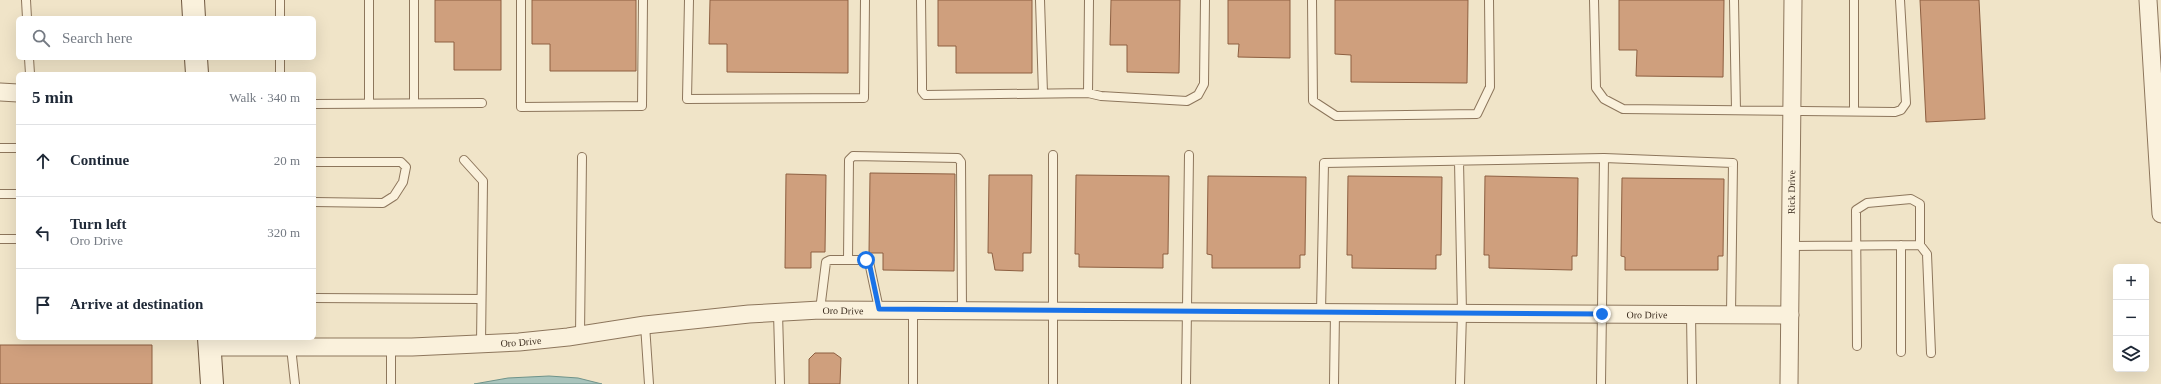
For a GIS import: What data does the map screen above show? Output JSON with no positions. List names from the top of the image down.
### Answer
{
  "streets": {
    "street": ["Rick Drive", "Oro Drive"]
  },
  "crossings": [
    ["Rick Drive", "Oro Drive"]
  ],
  "page": {
    "search": "Search here",
    "heading": ["5 min", "Walk · 340 m"],
    "list": [
      ["Continue", "20 m"],
      ["Turn left", "Oro Drive", "320 m"],
      "Arrive at destination"
    ],
    "map_buttons": ["+", "−"]
  }
}
